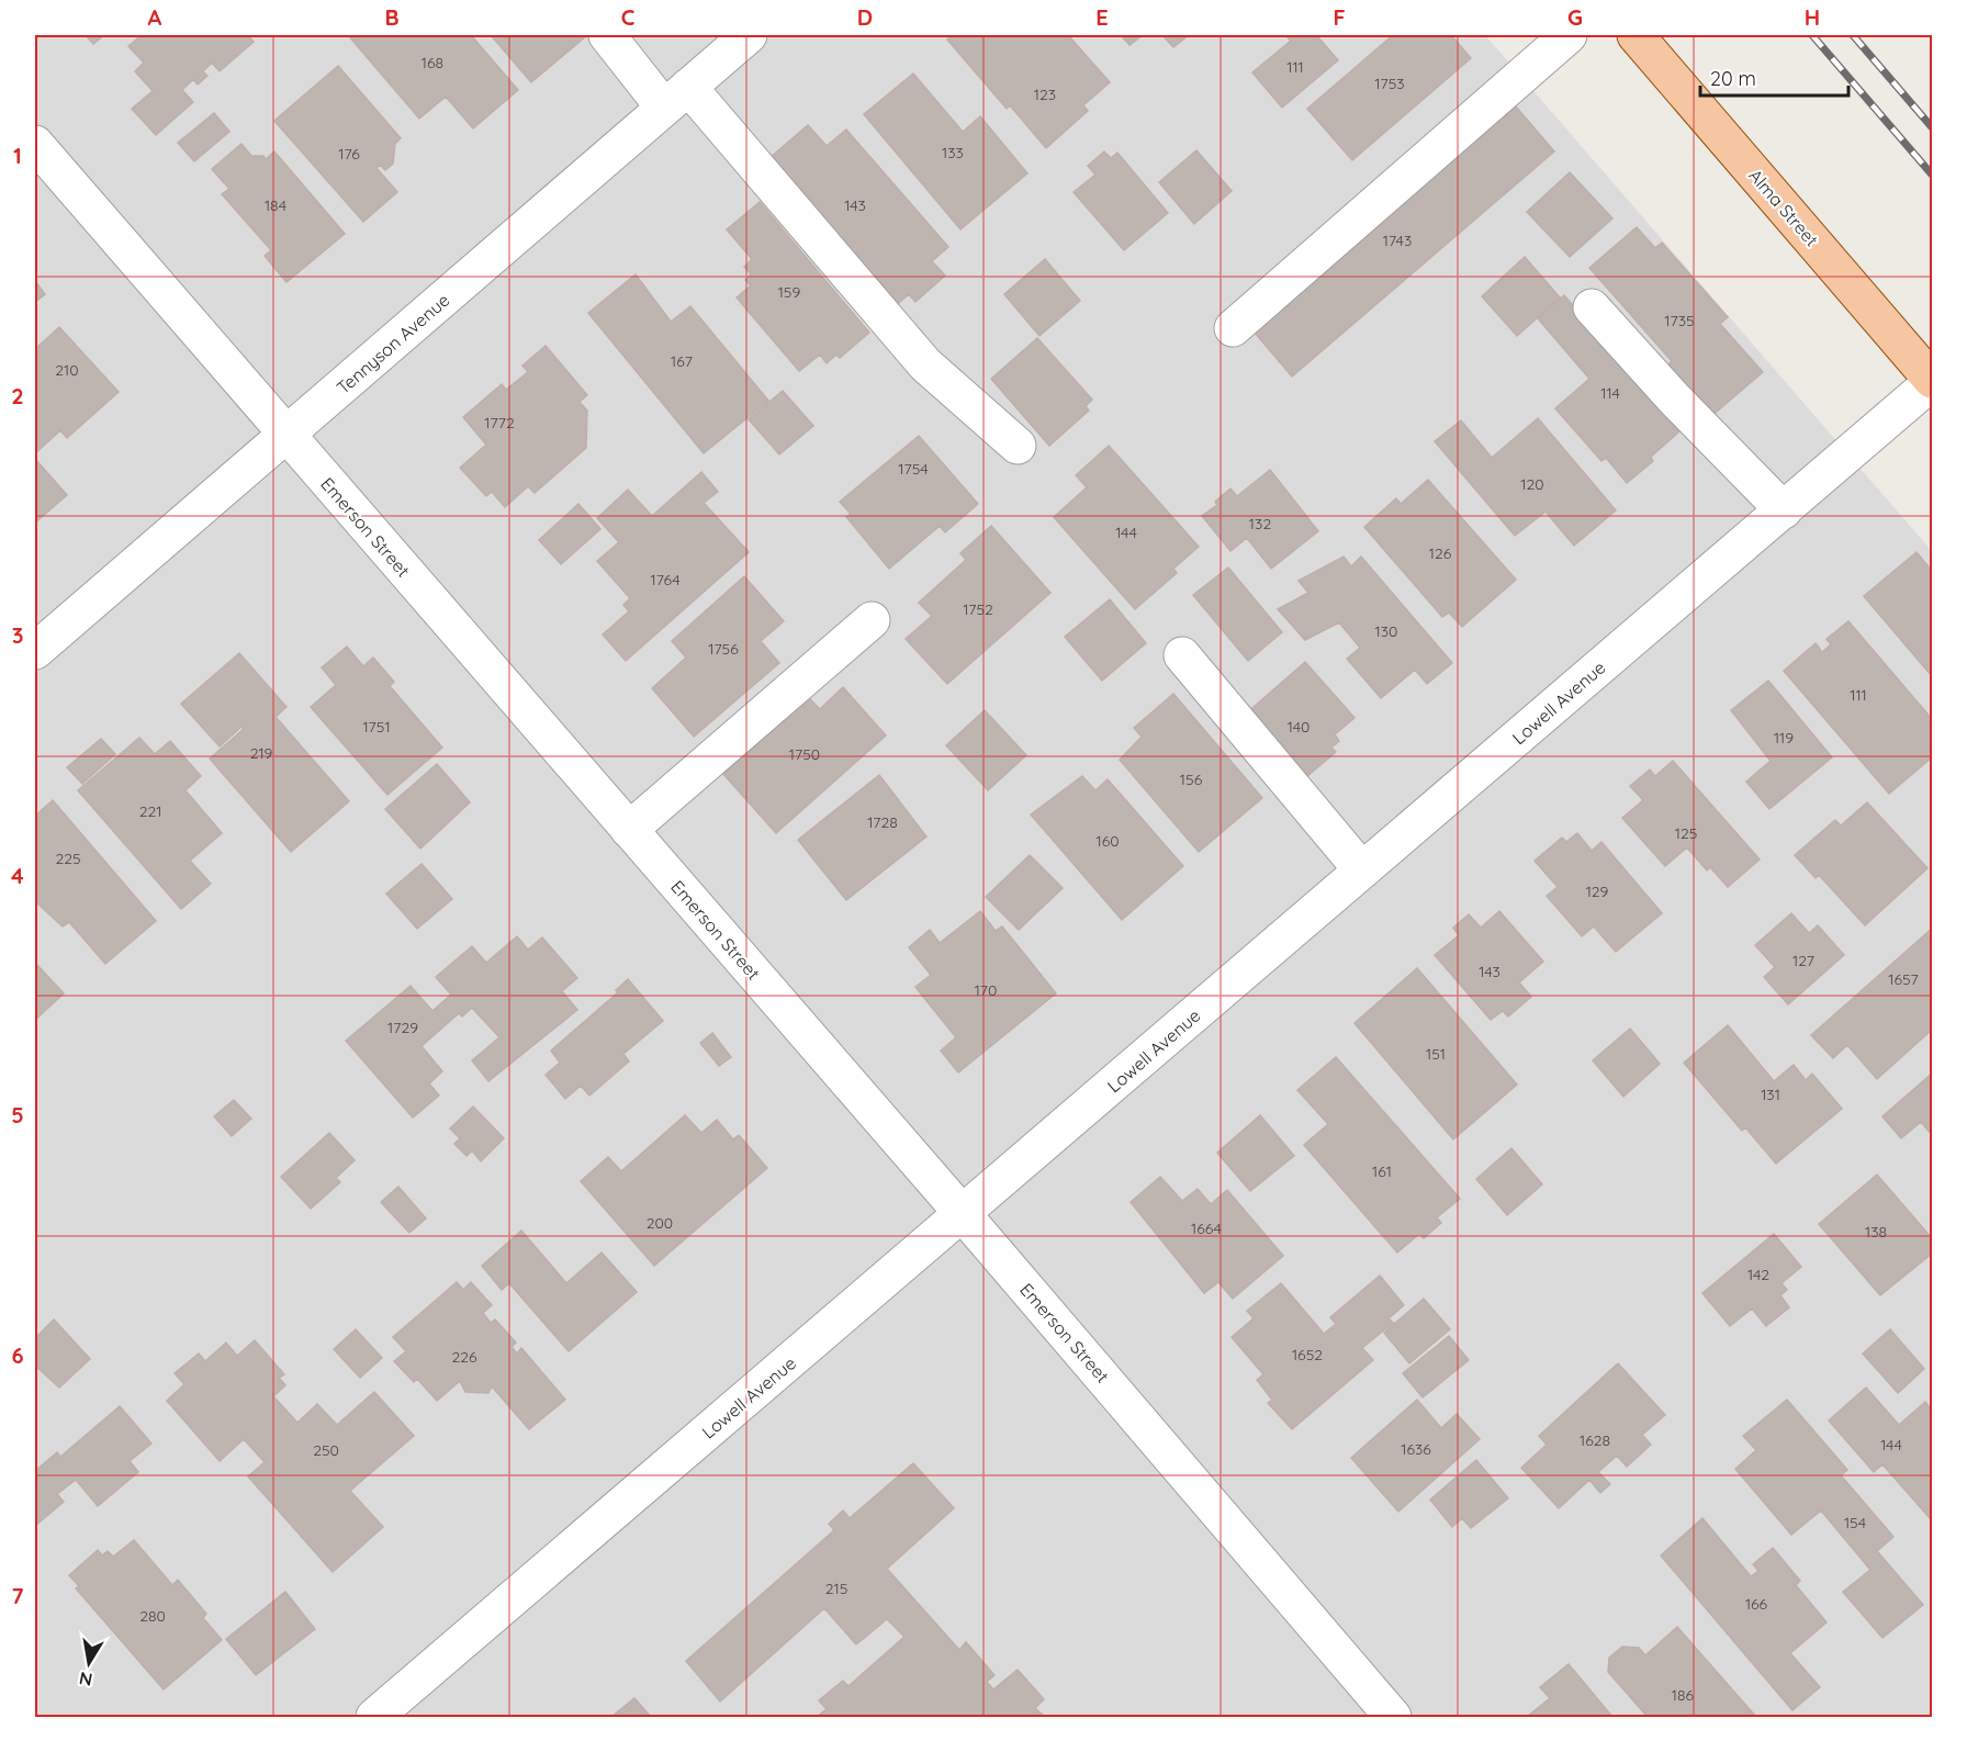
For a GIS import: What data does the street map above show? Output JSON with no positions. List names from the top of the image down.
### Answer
{
  "streets": {
    "main road": ["Alma Street"],
    "street": ["Tennyson Avenue", "Emerson Street", "Lowell Avenue"]
  },
  "crossings": [
    ["Alma Street", "Lowell Avenue"],
    ["Tennyson Avenue", "Emerson Street"],
    ["Emerson Street", "Lowell Avenue"]
  ],
  "house_numbers": [
    "168",
    "111",
    "1753",
    "123",
    "133",
    "176",
    "184",
    "143",
    "1743",
    "159",
    "1735",
    "167",
    "210",
    "114",
    "1772",
    "1754",
    "120",
    "132",
    "144",
    "126",
    "1764",
    "1752",
    "130",
    "1756",
    "111",
    "1751",
    "140",
    "119",
    "219",
    "1750",
    "156",
    "221",
    "1728",
    "125",
    "160",
    "225",
    "129",
    "127",
    "143",
    "1657",
    "170",
    "1729",
    "151",
    "131",
    "161",
    "200",
    "1664",
    "138",
    "142",
    "1652",
    "226",
    "1628",
    "144",
    "1636",
    "250",
    "154",
    "215",
    "166",
    "280",
    "186"
  ],
  "scale_bar": "20 m",
  "north": "bottom",
  "grid": {
    "columns": [
      "A",
      "B",
      "C",
      "D",
      "E",
      "F",
      "G",
      "H"
    ],
    "rows": [
      "1",
      "2",
      "3",
      "4",
      "5",
      "6",
      "7"
    ]
  }
}
